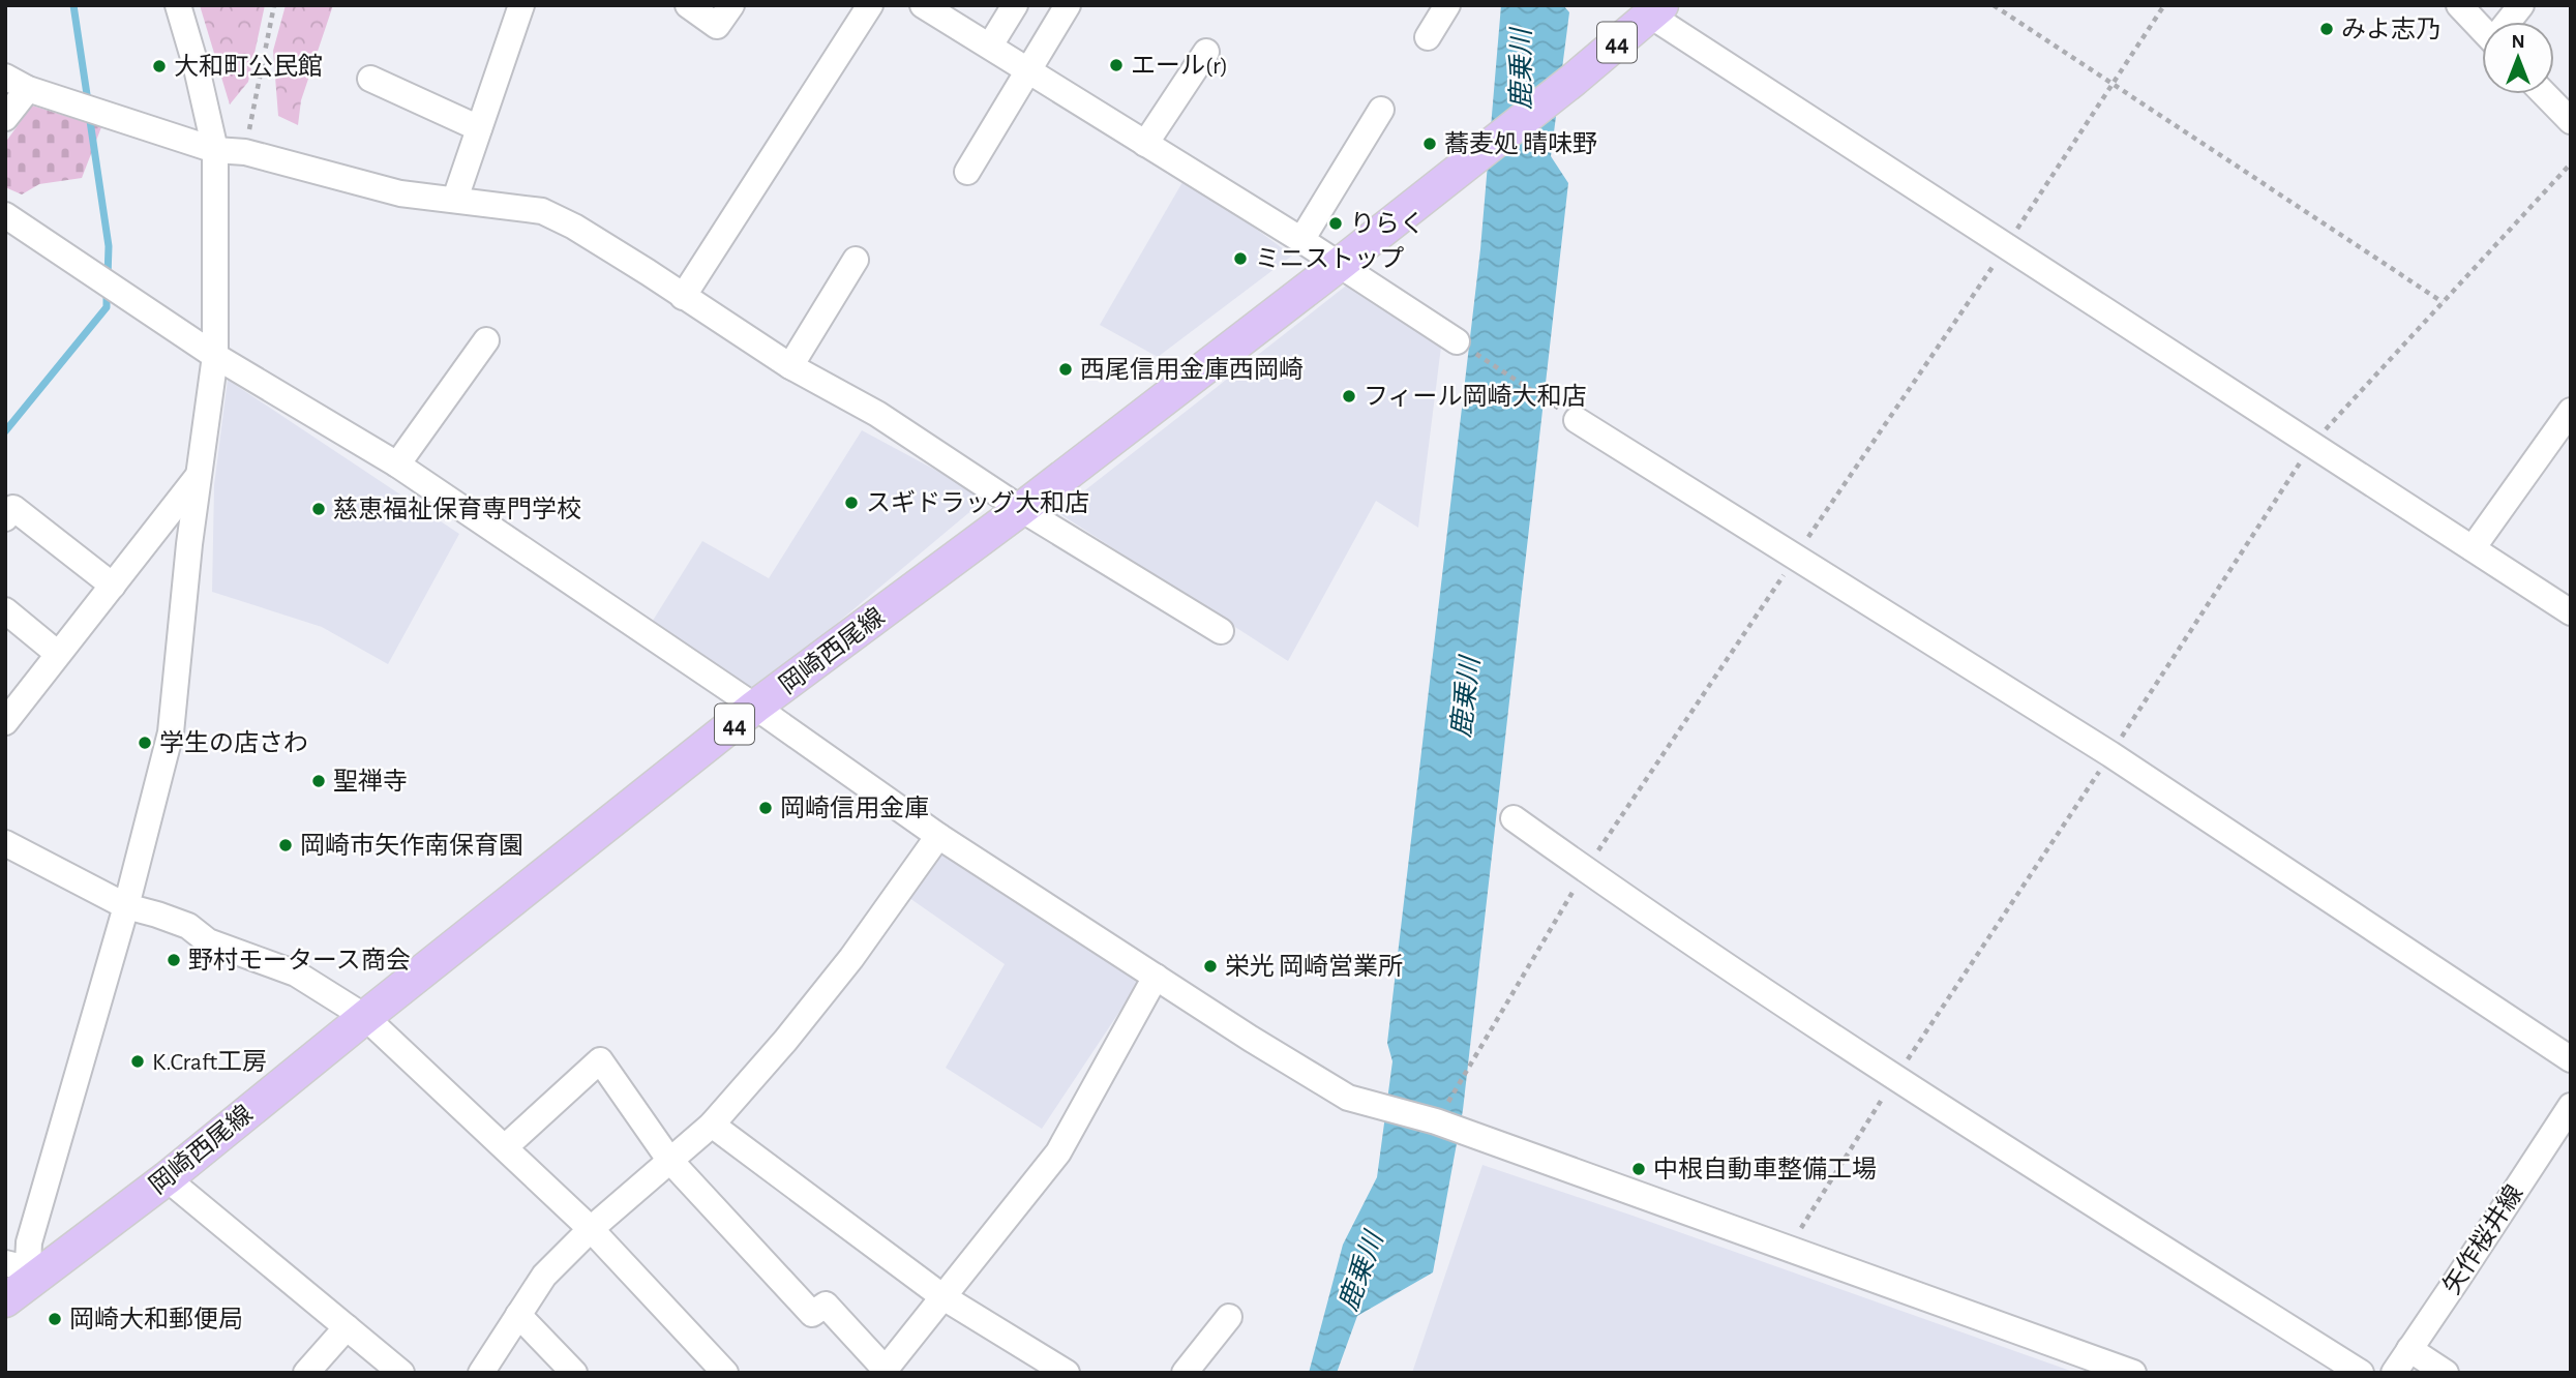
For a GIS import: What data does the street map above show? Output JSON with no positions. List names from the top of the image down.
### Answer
{
  "streets": {
    "main road": ["44", "岡崎西尾線"],
    "street": ["矢作桜井線"]
  },
  "water": ["鹿乗川"],
  "places": [
    "みよ志乃",
    "エール(r)",
    "大和町公民館",
    "蕎麦処 晴味野",
    "りらく",
    "ミニストップ",
    "西尾信用金庫西岡崎",
    "フィール岡崎大和店",
    "スギドラッグ大和店",
    "慈恵福祉保育専門学校",
    "学生の店さわ",
    "聖禅寺",
    "岡崎信用金庫",
    "岡崎市矢作南保育園",
    "野村モータース商会",
    "栄光 岡崎営業所",
    "K.Craft工房",
    "中根自動車整備工場",
    "岡崎大和郵便局"
  ],
  "north": "top"
}
